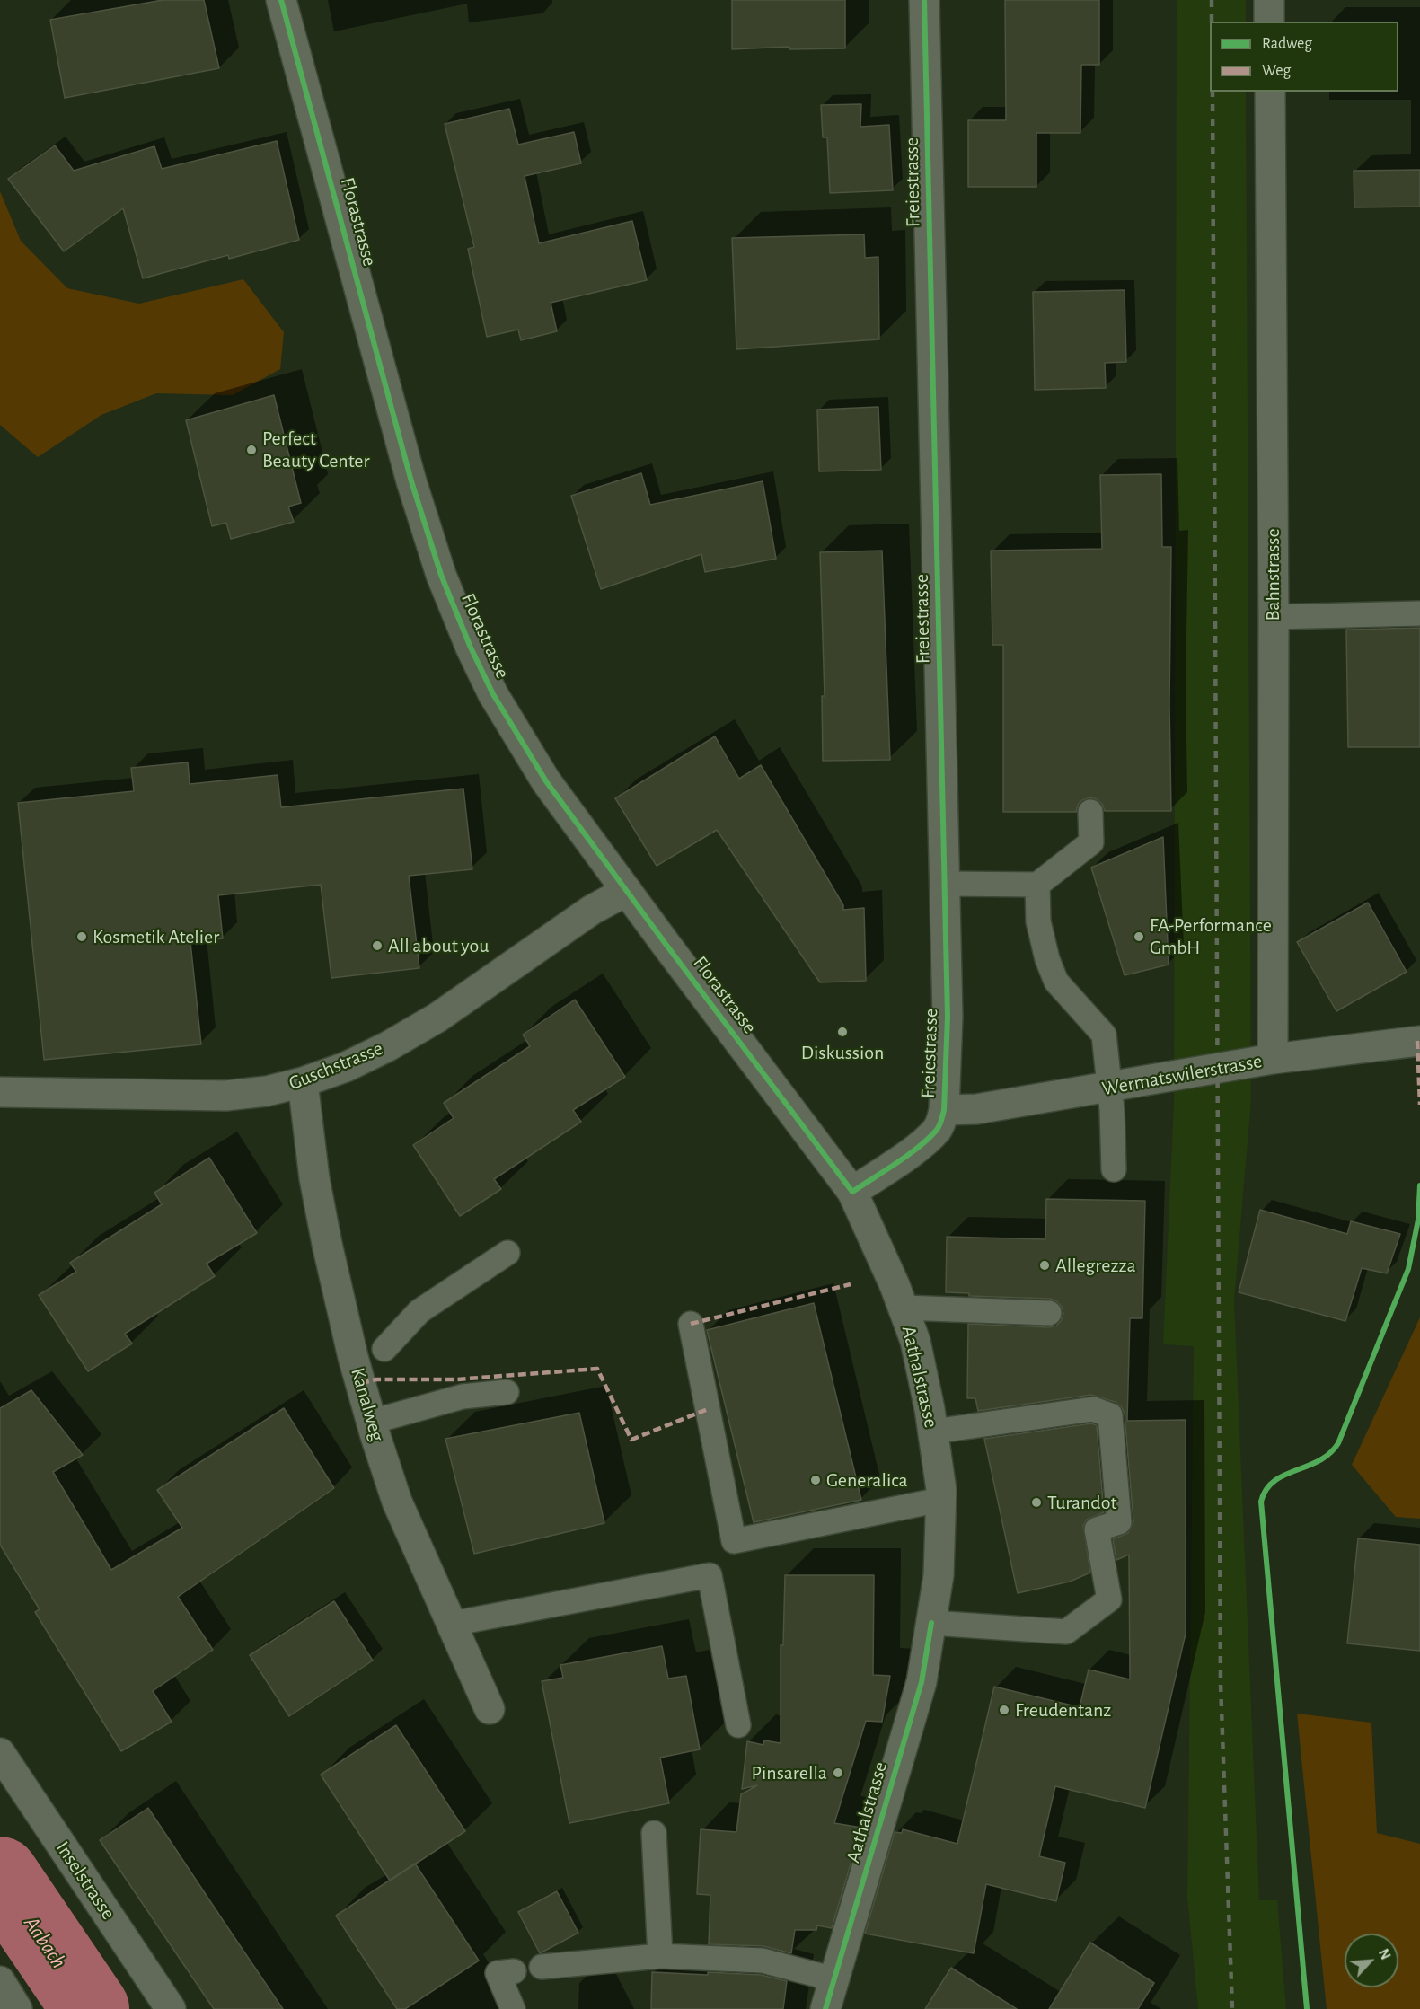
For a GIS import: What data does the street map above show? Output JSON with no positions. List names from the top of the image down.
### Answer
{
  "streets": {
    "street": [
      "Freiestrasse",
      "Florastrasse",
      "Bahnstrasse",
      "Guschstrasse",
      "Wermatswilerstrasse",
      "Aathalstrasse",
      "Kanalweg",
      "Inselstrasse"
    ]
  },
  "crossings": [
    ["Freiestrasse", "Florastrasse"],
    ["Freiestrasse", "Wermatswilerstrasse"],
    ["Freiestrasse", "Aathalstrasse"],
    ["Florastrasse", "Guschstrasse"],
    ["Florastrasse", "Aathalstrasse"],
    ["Bahnstrasse", "Wermatswilerstrasse"],
    ["Guschstrasse", "Kanalweg"]
  ],
  "water": ["Aabach"],
  "places": [
    "Perfect Beauty Center",
    "Kosmetik Atelier",
    "FA-Performance GmbH",
    "All about you",
    "Diskussion",
    "Allegrezza",
    "Generalica",
    "Turandot",
    "Freudentanz",
    "Pinsarella"
  ],
  "legend": ["Radweg", "Weg"],
  "north": "top right"
}
